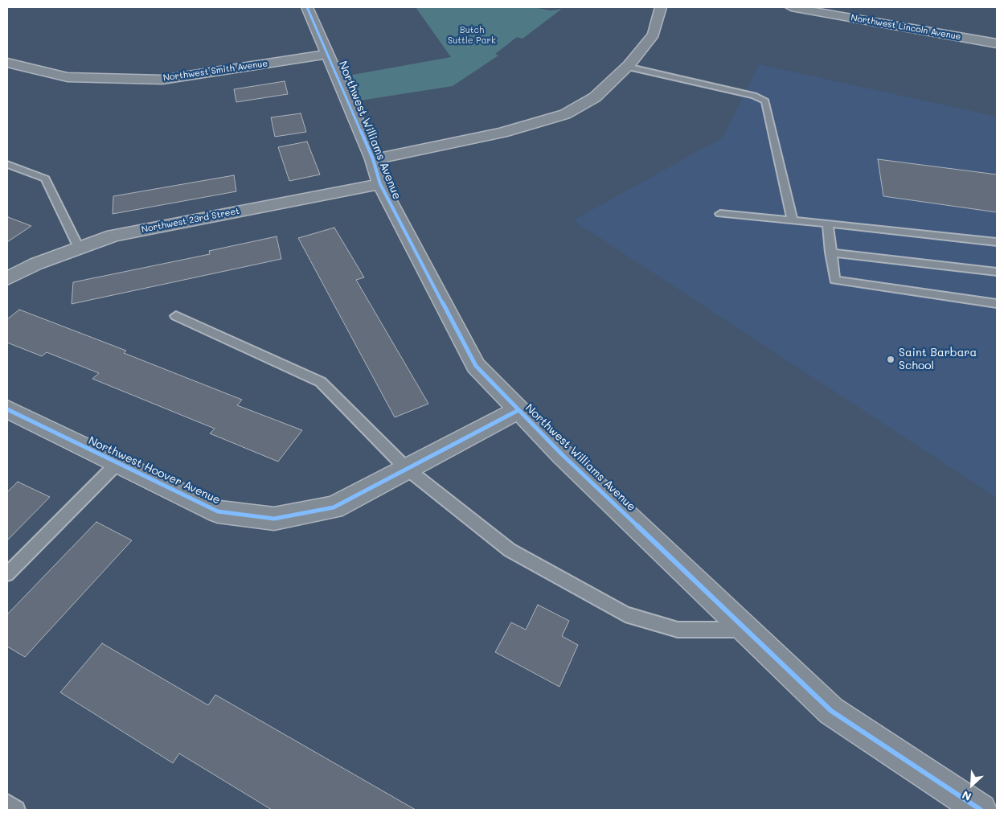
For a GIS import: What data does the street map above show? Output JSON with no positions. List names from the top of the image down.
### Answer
{
  "streets": {
    "street": [
      "Northwest Lincoln Avenue",
      "Northwest Smith Avenue",
      "Northwest Williams Avenue",
      "Northwest 23rd Street",
      "Northwest Hoover Avenue"
    ]
  },
  "crossings": [
    ["Northwest Smith Avenue", "Northwest Williams Avenue"],
    ["Northwest Williams Avenue", "Northwest 23rd Street"],
    ["Northwest Williams Avenue", "Northwest Hoover Avenue"]
  ],
  "parks": ["Butch Suttle Park"],
  "places": ["Saint Barbara School"],
  "north": "bottom left"
}
